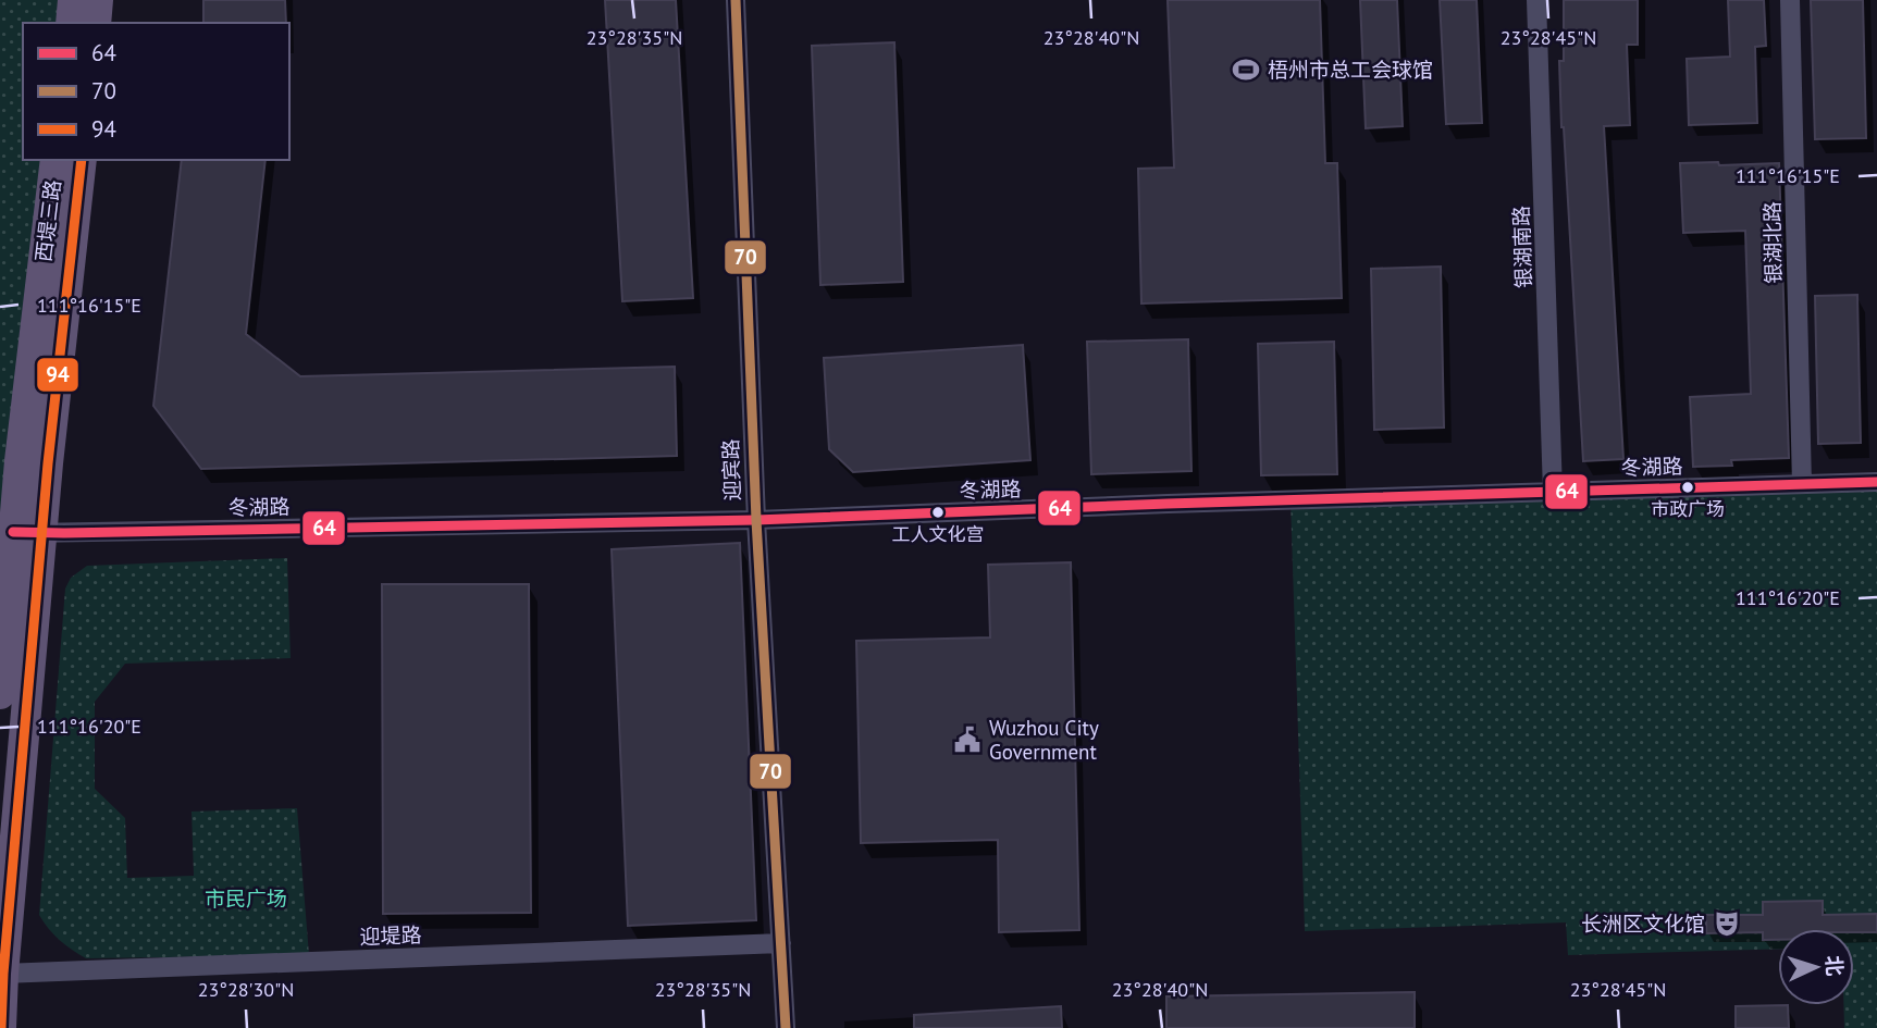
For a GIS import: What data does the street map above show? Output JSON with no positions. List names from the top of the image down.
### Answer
{
  "streets": {
    "main road": ["西堤三路"],
    "street": [
      "银湖北路",
      "银湖南路",
      "冬湖路",
      "迎宾路",
      "迎堤路"
    ]
  },
  "crossings": [
    ["西堤三路", "冬湖路"],
    ["西堤三路", "迎堤路"],
    ["银湖北路", "冬湖路"],
    ["银湖南路", "冬湖路"],
    ["冬湖路", "迎宾路"],
    ["迎宾路", "迎堤路"]
  ],
  "parks": ["市民广场"],
  "places": {
    "sports": ["梧州市总工会球馆"],
    "other": ["市政广场", "工人文化宫"],
    "public building": ["Wuzhou City Government"],
    "theatre": ["长洲区文化馆"]
  },
  "lines": ["transit line 70", "transit line 94", "transit line 64"],
  "legend": ["64", "70", "94"],
  "north": "right",
  "coordinates": [
    "23°28'35\"N",
    "23°28'40\"N",
    "23°28'45\"N",
    "111°16'15\"E",
    "111°16'20\"E",
    "23°28'30\"N"
  ]
}
